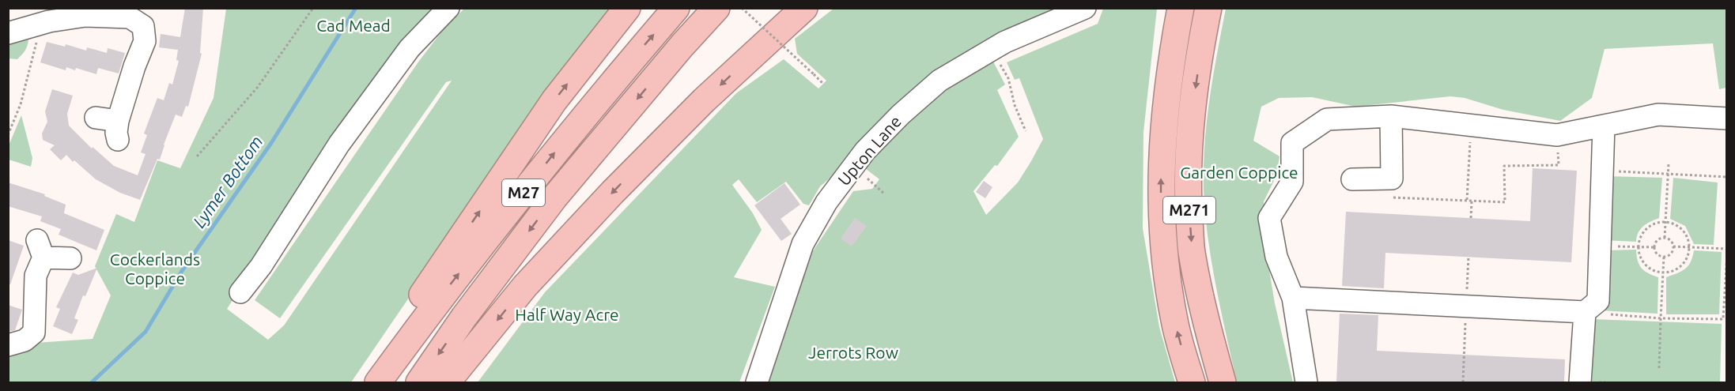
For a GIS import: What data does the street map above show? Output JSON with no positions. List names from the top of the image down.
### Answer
{
  "streets": {
    "highway": ["M27", "M271"],
    "street": ["Upton Lane"]
  },
  "water": ["Lymer Bottom"],
  "parks": [
    "Cad Mead",
    "Garden Coppice",
    "Cockerlands Coppice",
    "Half Way Acre",
    "Jerrots Row"
  ]
}
